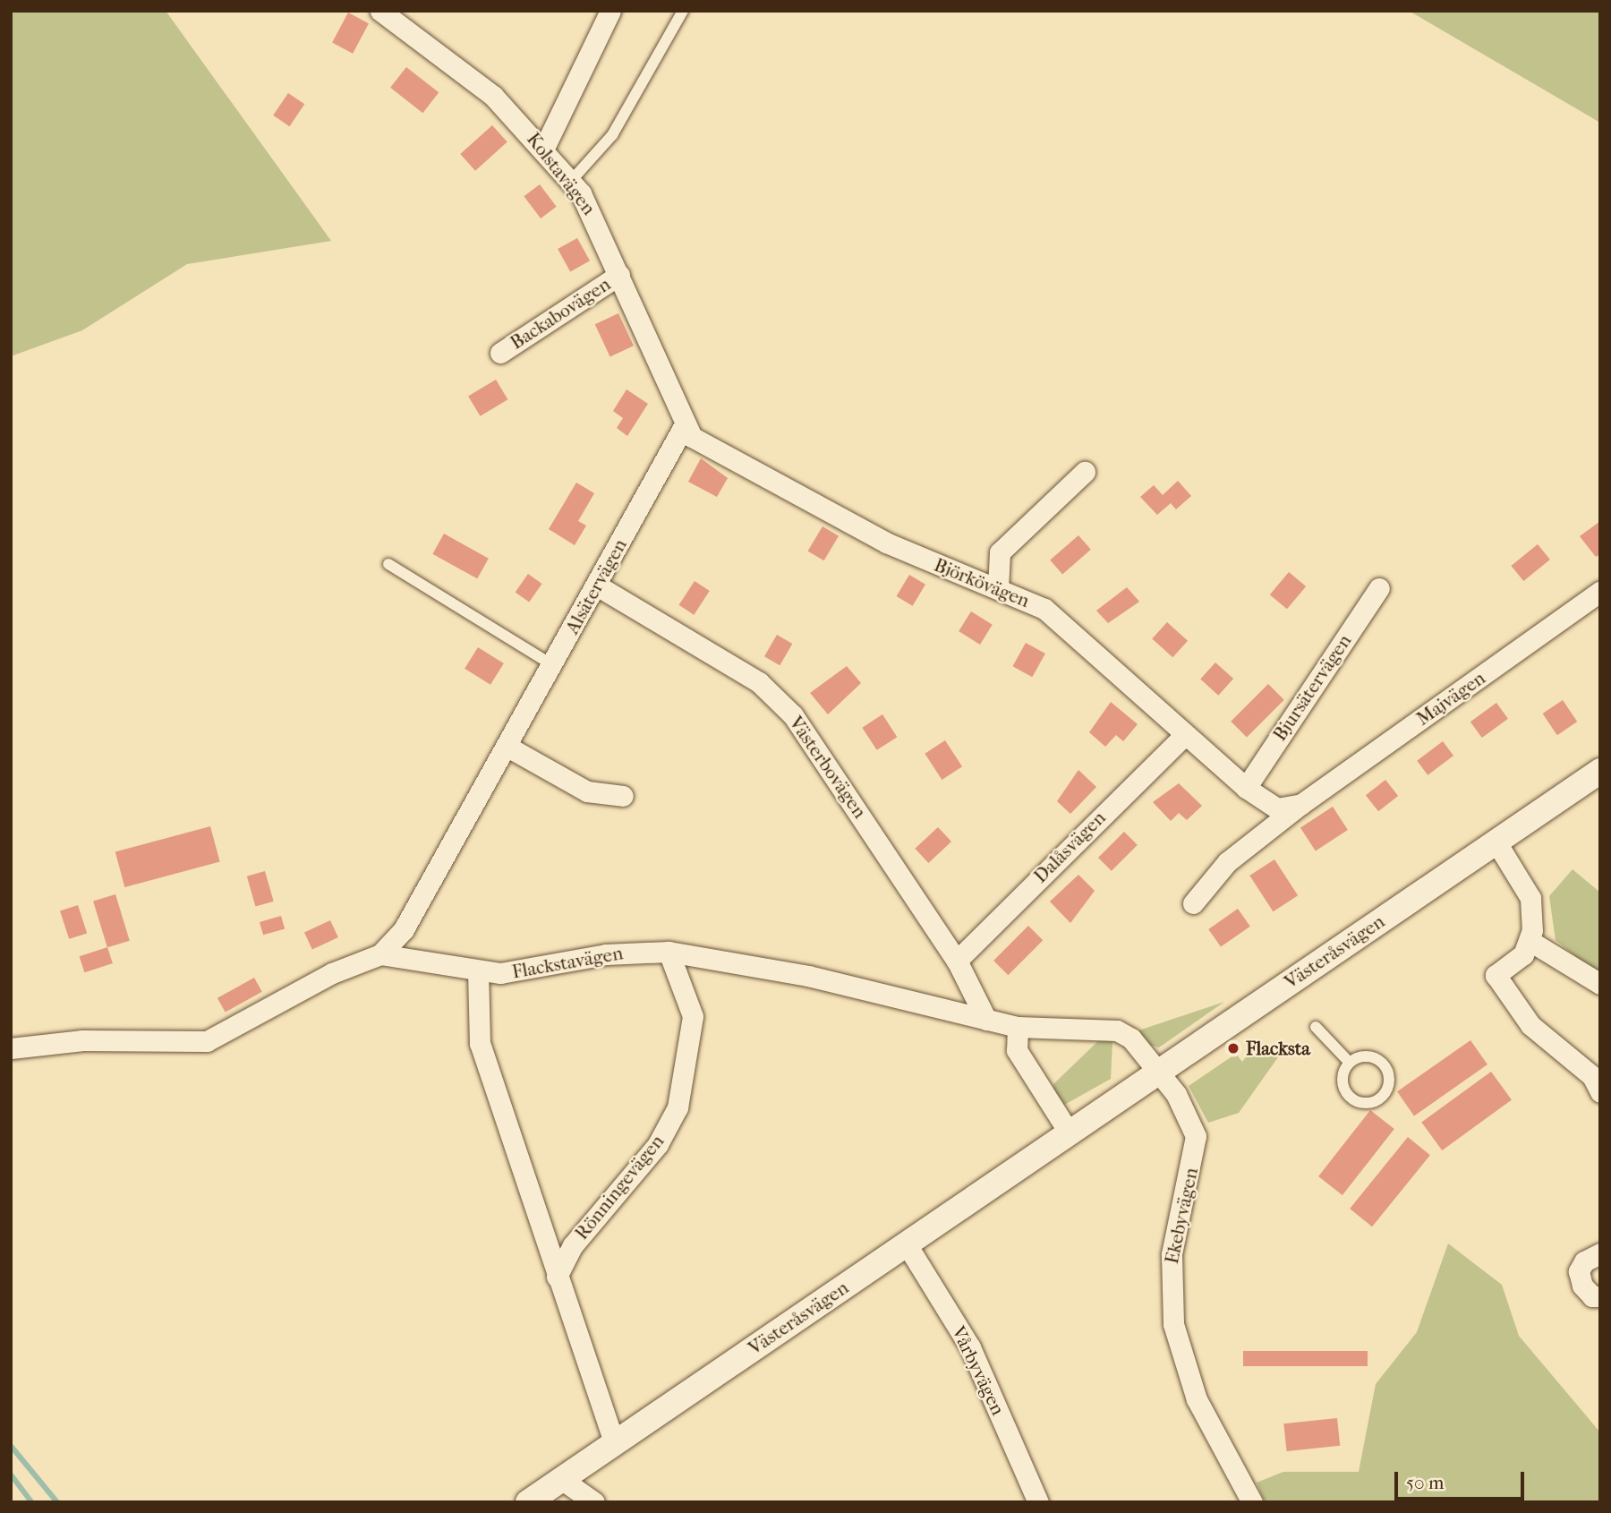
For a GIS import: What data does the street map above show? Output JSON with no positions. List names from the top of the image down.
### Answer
{
  "streets": {
    "street": [
      "Kolstavägen",
      "Backabovägen",
      "Björkövägen",
      "Alsätervägen",
      "Bjursätervägen",
      "Majvägen",
      "Västerbovägen",
      "Dalåsvägen",
      "Västeråsvägen",
      "Flackstavägen",
      "Rönningevägen",
      "Ekebyvägen",
      "Vårbyvägen"
    ]
  },
  "crossings": [
    ["Kolstavägen", "Backabovägen"],
    ["Kolstavägen", "Björkövägen"],
    ["Kolstavägen", "Alsätervägen"],
    ["Björkövägen", "Alsätervägen"],
    ["Björkövägen", "Bjursätervägen"],
    ["Björkövägen", "Dalåsvägen"],
    ["Alsätervägen", "Västerbovägen"],
    ["Alsätervägen", "Flackstavägen"],
    ["Västerbovägen", "Dalåsvägen"],
    ["Västerbovägen", "Flackstavägen"],
    ["Västeråsvägen", "Flackstavägen"],
    ["Västeråsvägen", "Rönningevägen"],
    ["Västeråsvägen", "Ekebyvägen"],
    ["Västeråsvägen", "Vårbyvägen"],
    ["Flackstavägen", "Rönningevägen"],
    ["Flackstavägen", "Ekebyvägen"]
  ],
  "places": ["Flacksta"],
  "scale_bar": "50 m"
}
